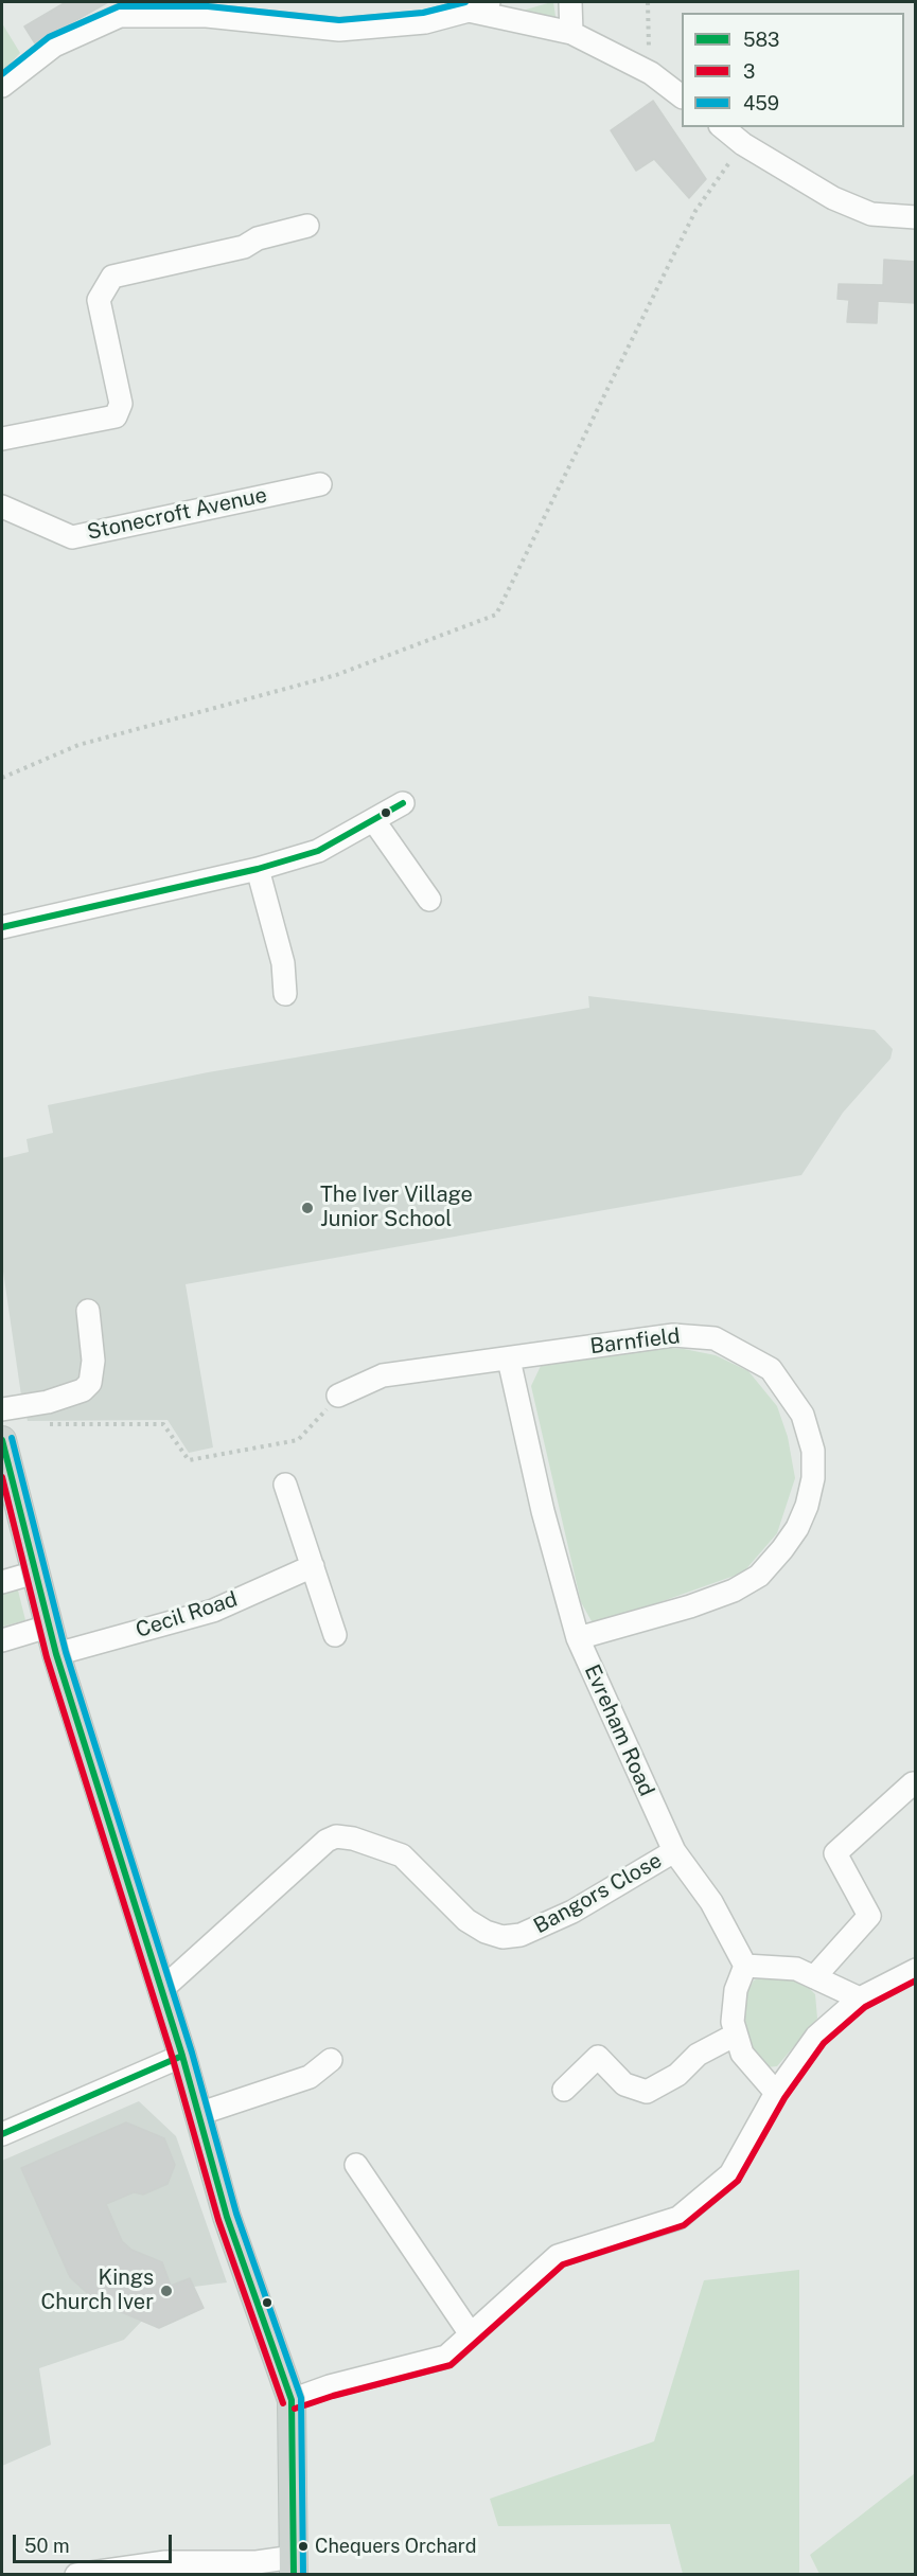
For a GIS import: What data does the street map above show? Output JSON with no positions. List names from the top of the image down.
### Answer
{
  "streets": {
    "street": [
      "Stonecroft Avenue",
      "Barnfield",
      "Cecil Road",
      "Evreham Road",
      "Bangors Close"
    ]
  },
  "crossings": [
    ["Barnfield", "Evreham Road"],
    ["Evreham Road", "Bangors Close"]
  ],
  "places": ["The Iver Village Junior School", "Kings Church Iver", "Chequers Orchard"],
  "lines": ["transit line 459", "transit line 583", "transit line 3"],
  "legend": ["583", "3", "459"],
  "scale_bar": "50 m"
}
